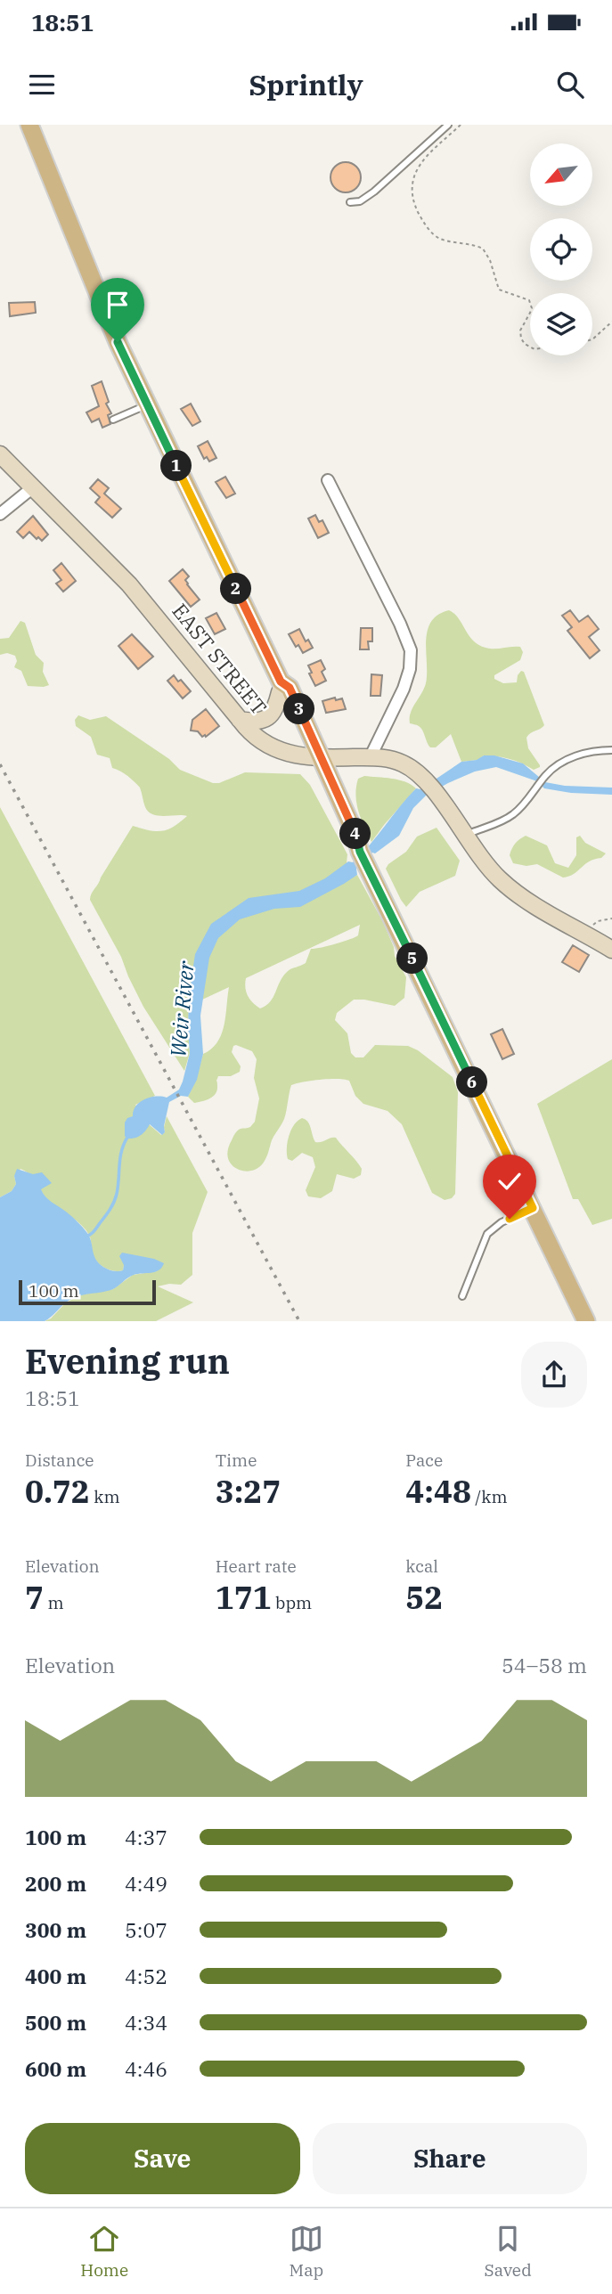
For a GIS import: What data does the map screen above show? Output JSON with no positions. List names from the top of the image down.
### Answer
{
  "streets": {
    "main road": ["EAST STREET"]
  },
  "water": ["Weir River"],
  "scale_bar": "100 m",
  "north": "bottom left",
  "page": {
    "status": "18:51",
    "header": "Sprintly",
    "pins": [
      "1",
      "2",
      "3",
      "4",
      "5",
      "6"
    ],
    "scale": "100 m",
    "heading": ["Evening run", "18:51"],
    "stats": [
      ["Distance", "0.72 km"],
      ["Time", "3:27"],
      ["Pace", "4:48 /km"],
      ["Elevation", "7 m"],
      ["Heart rate", "171 bpm"],
      ["kcal", "52"]
    ],
    "chart": ["Elevation", "54–58 m"],
    "list": [
      {
        "name": "100 m",
        "note": "4:37"
      },
      {
        "name": "200 m",
        "note": "4:49"
      },
      {
        "name": "300 m",
        "note": "5:07"
      },
      {
        "name": "400 m",
        "note": "4:52"
      },
      {
        "name": "500 m",
        "note": "4:34"
      },
      {
        "name": "600 m",
        "note": "4:46"
      }
    ],
    "buttons": ["Save", "Share"],
    "tabs": ["Home", "Map", "Saved"]
  }
}
